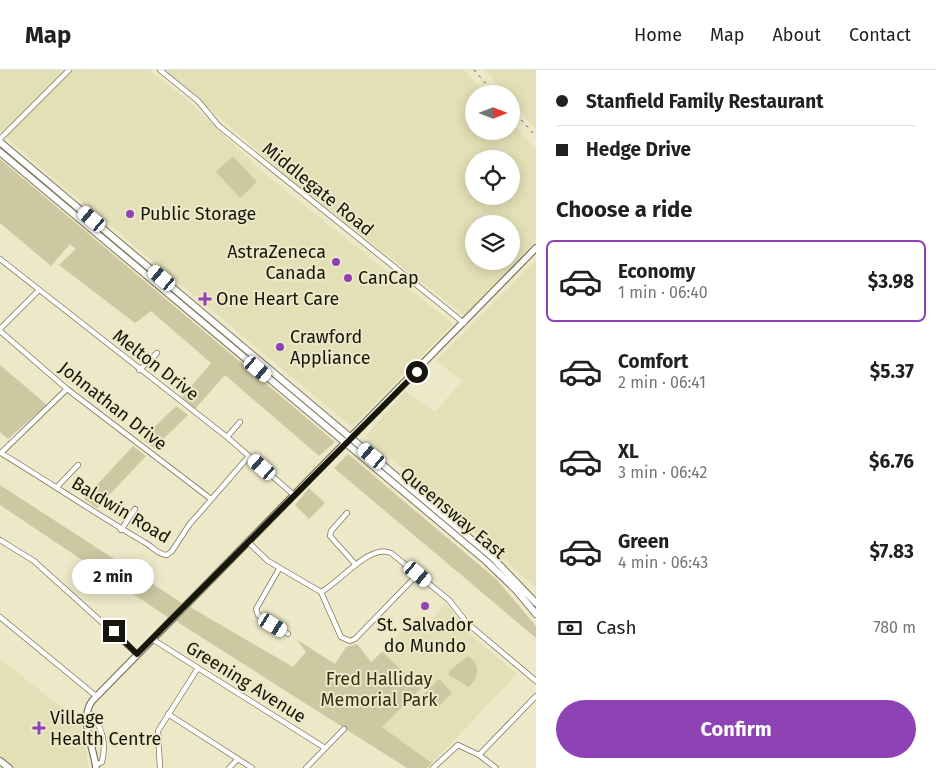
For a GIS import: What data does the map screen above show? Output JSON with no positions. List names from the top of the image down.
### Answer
{
  "streets": {
    "main road": ["Queensway East"],
    "street": [
      "Middlegate Road",
      "Melton Drive",
      "Johnathan Drive",
      "Baldwin Road",
      "Greening Avenue"
    ]
  },
  "crossings": [
    ["Melton Drive", "Baldwin Road"],
    ["Johnathan Drive", "Baldwin Road"]
  ],
  "parks": ["Fred Halliday Memorial Park"],
  "places": {
    "other": [
      "Public Storage",
      "AstraZeneca Canada",
      "CanCap",
      "Crawford Appliance",
      "St. Salvador do Mundo"
    ],
    "health": ["One Heart Care", "Village Health Centre"]
  },
  "north": "right",
  "page": {
    "header": "Map",
    "nav": [
      "Home",
      "Map",
      "About",
      "Contact"
    ],
    "banner": ["Stanfield Family Restaurant", "Hedge Drive"],
    "heading": "Choose a ride",
    "list": [
      {
        "name": "Economy",
        "note": "1 min · 06:40",
        "value": "$3.98"
      },
      {
        "name": "Comfort",
        "note": "2 min · 06:41",
        "value": "$5.37"
      },
      {
        "name": "XL",
        "note": "3 min · 06:42",
        "value": "$6.76"
      },
      {
        "name": "Green",
        "note": "4 min · 06:43",
        "value": "$7.83"
      }
    ],
    "bubble": "2 min",
    "pay": ["Cash", "780 m"],
    "buttons": "Confirm"
  }
}
